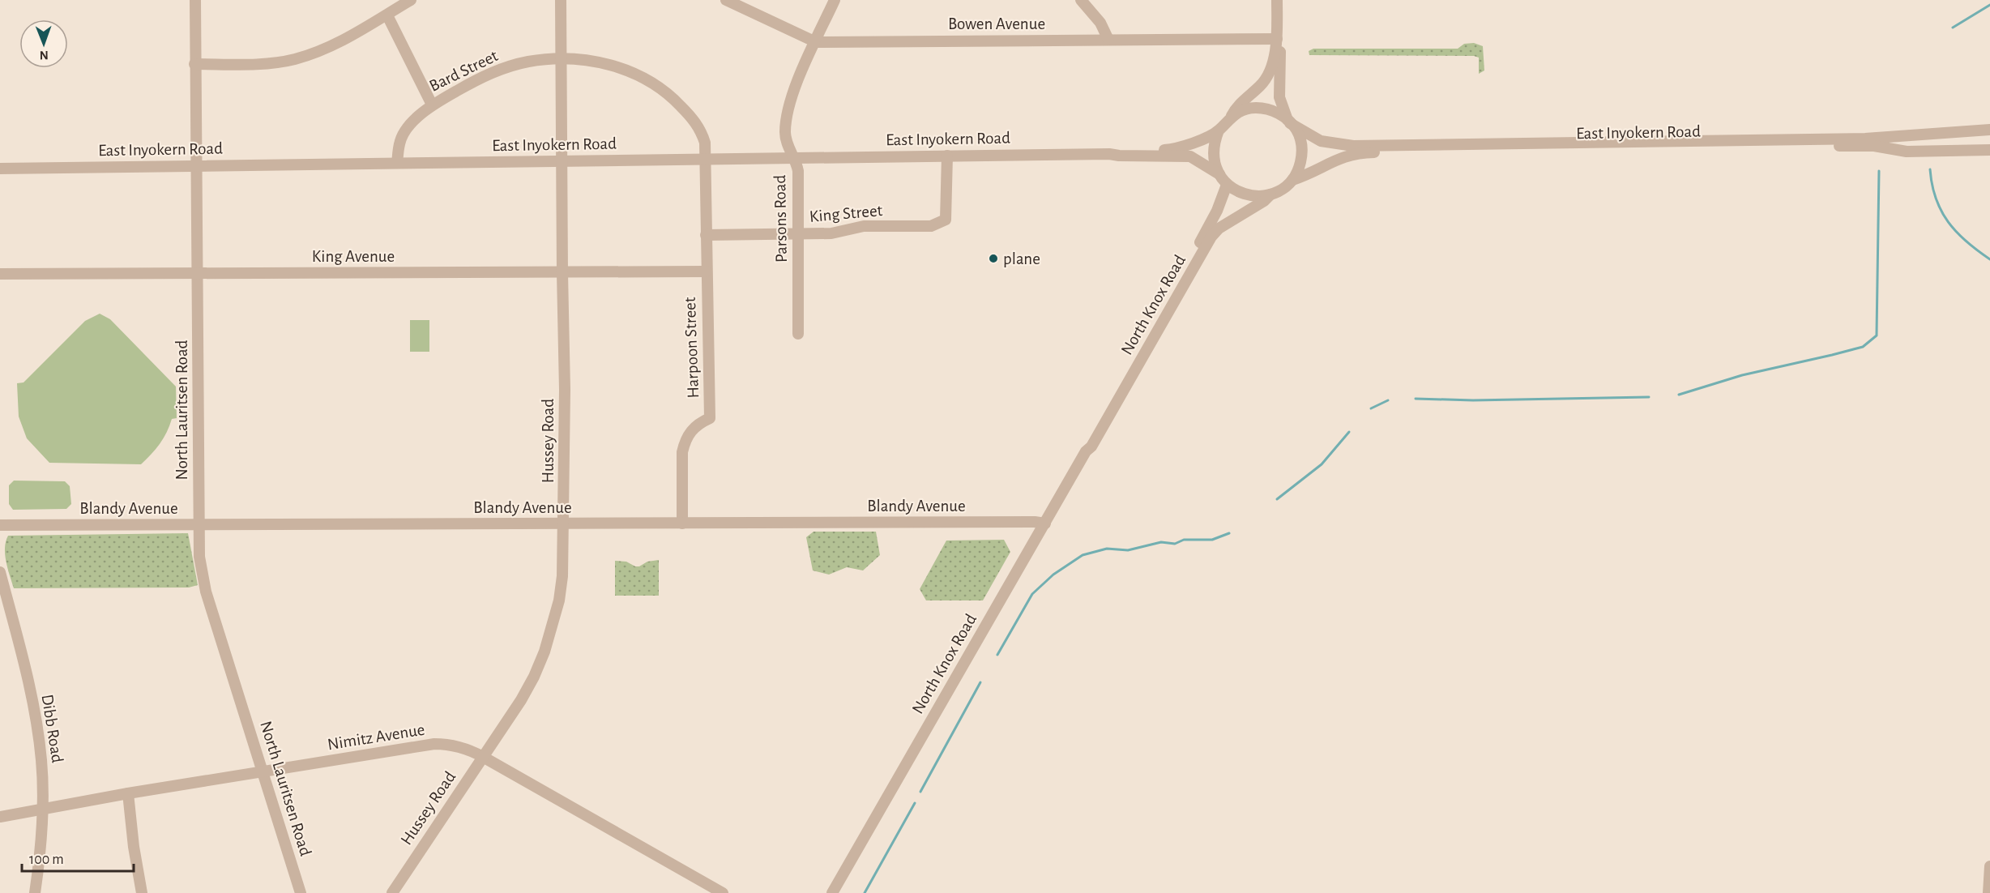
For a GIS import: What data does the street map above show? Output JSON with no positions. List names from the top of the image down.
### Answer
{
  "streets": {
    "street": [
      "Bowen Avenue",
      "Bard Street",
      "East Inyokern Road",
      "King Street",
      "Parsons Road",
      "King Avenue",
      "North Knox Road",
      "Harpoon Street",
      "North Lauritsen Road",
      "Hussey Road",
      "Blandy Avenue",
      "Dibb Road",
      "Nimitz Avenue"
    ]
  },
  "crossings": [
    ["Bowen Avenue", "Parsons Road"],
    ["Bard Street", "East Inyokern Road"],
    ["Bard Street", "Harpoon Street"],
    ["Bard Street", "Hussey Road"],
    ["East Inyokern Road", "King Street"],
    ["East Inyokern Road", "Parsons Road"],
    ["East Inyokern Road", "North Knox Road"],
    ["East Inyokern Road", "Harpoon Street"],
    ["East Inyokern Road", "North Lauritsen Road"],
    ["East Inyokern Road", "Hussey Road"],
    ["King Street", "Parsons Road"],
    ["King Street", "Harpoon Street"],
    ["King Avenue", "Harpoon Street"],
    ["King Avenue", "North Lauritsen Road"],
    ["King Avenue", "Hussey Road"],
    ["North Knox Road", "Blandy Avenue"],
    ["Harpoon Street", "Blandy Avenue"],
    ["North Lauritsen Road", "Blandy Avenue"],
    ["North Lauritsen Road", "Nimitz Avenue"],
    ["Hussey Road", "Blandy Avenue"],
    ["Hussey Road", "Nimitz Avenue"],
    ["Dibb Road", "Nimitz Avenue"]
  ],
  "places": ["plane"],
  "scale_bar": "100 m",
  "north": "bottom"
}
